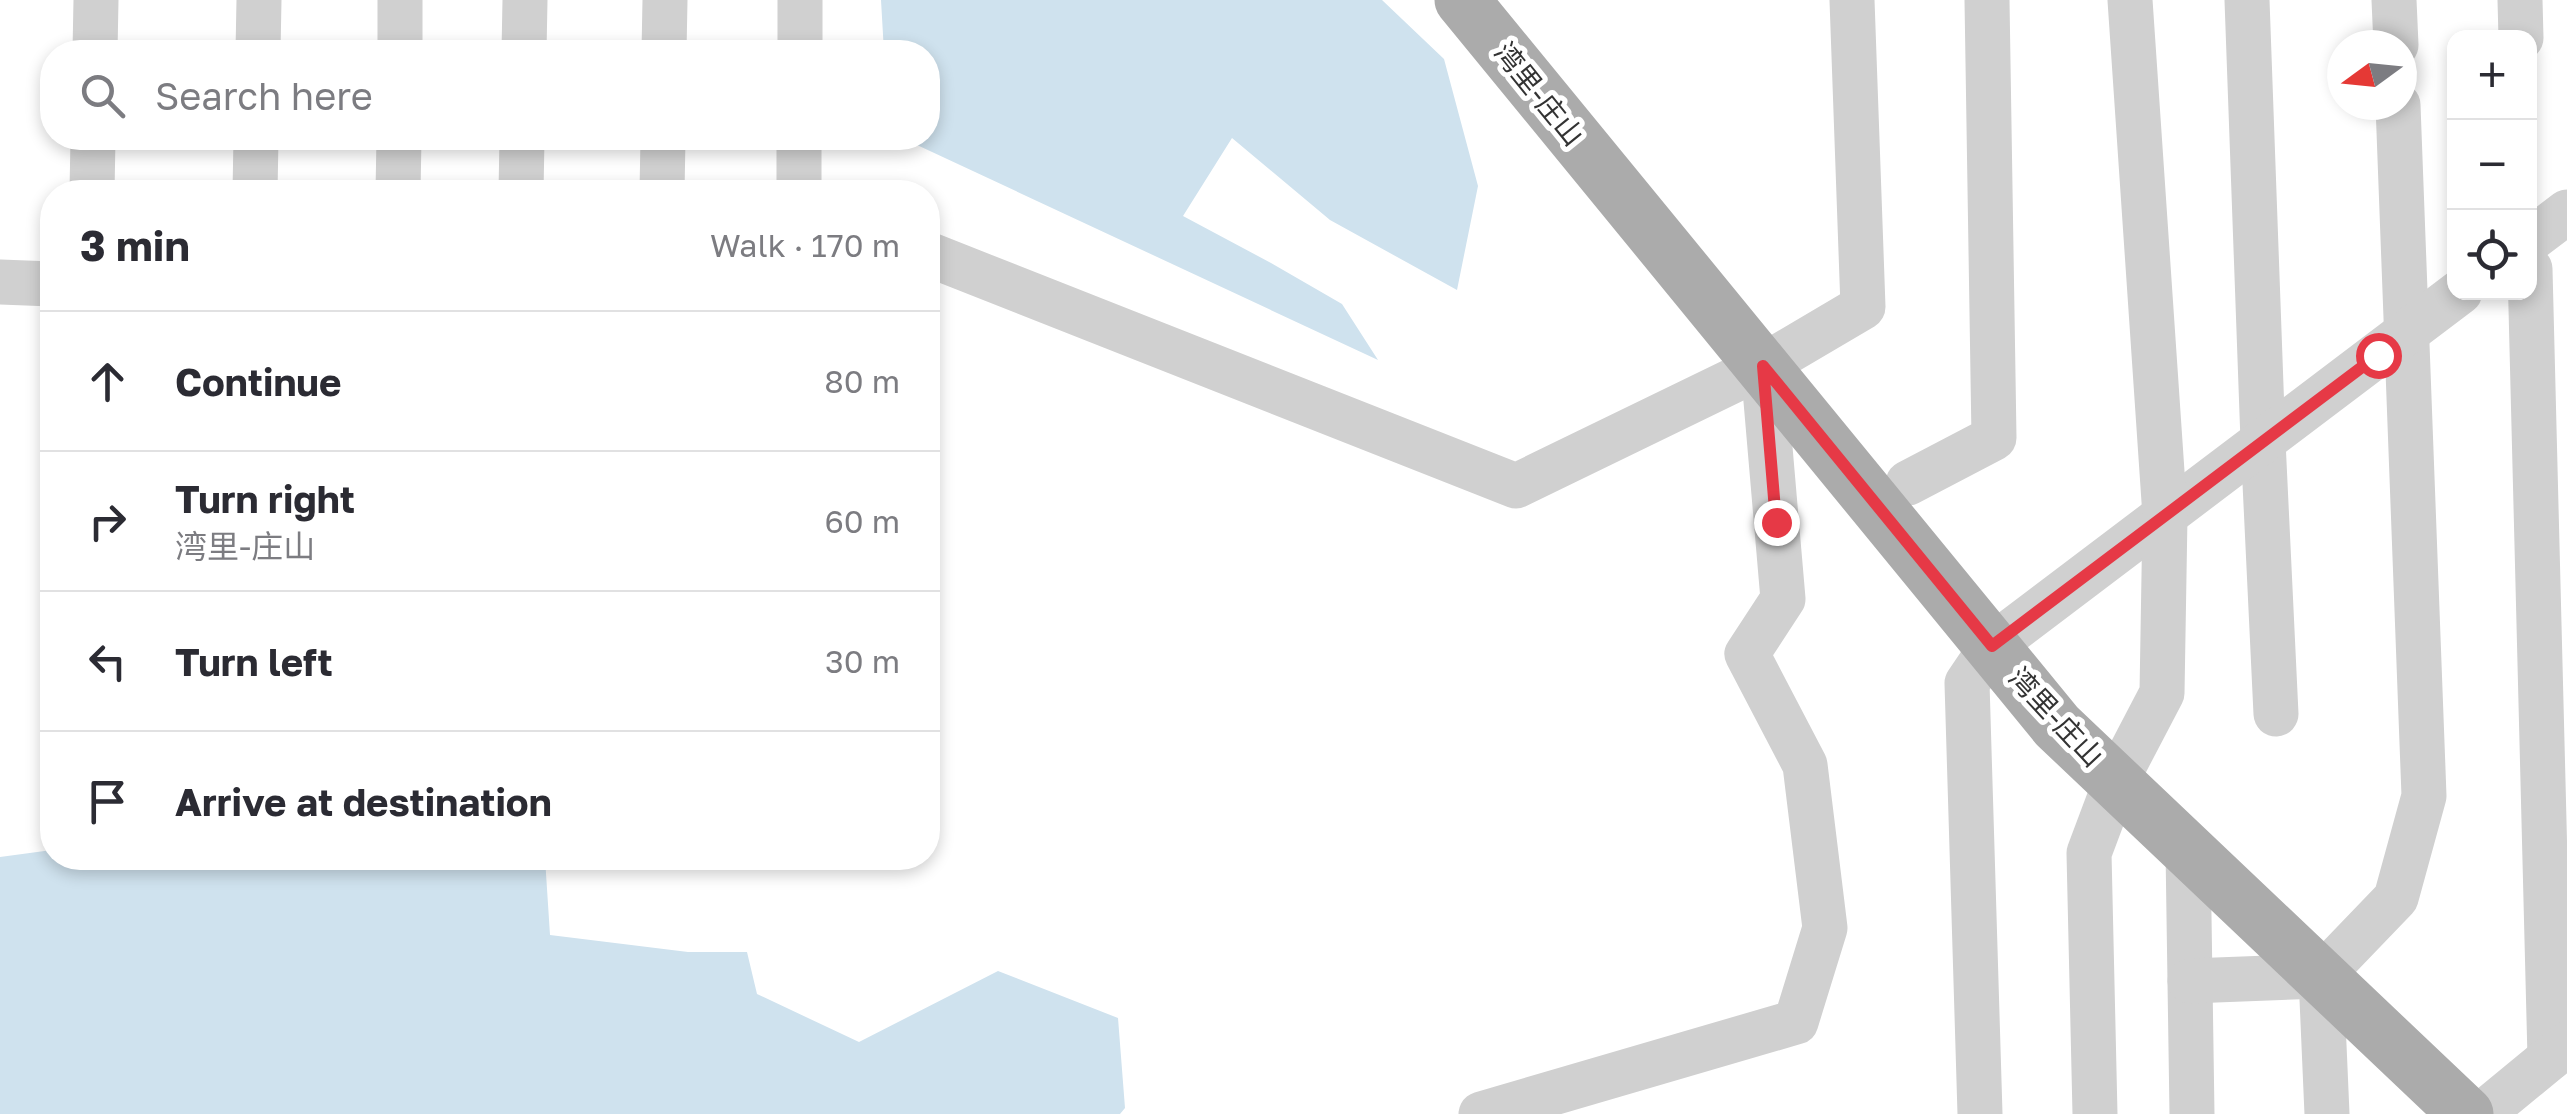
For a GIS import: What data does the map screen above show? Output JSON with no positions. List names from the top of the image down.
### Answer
{
  "streets": {
    "main road": ["湾里-庄山"]
  },
  "north": "left",
  "page": {
    "map_buttons": ["+", "−"],
    "search": "Search here",
    "heading": ["3 min", "Walk · 170 m"],
    "list": [
      ["Continue", "80 m"],
      ["Turn right", "湾里-庄山", "60 m"],
      ["Turn left", "30 m"],
      "Arrive at destination"
    ]
  }
}
